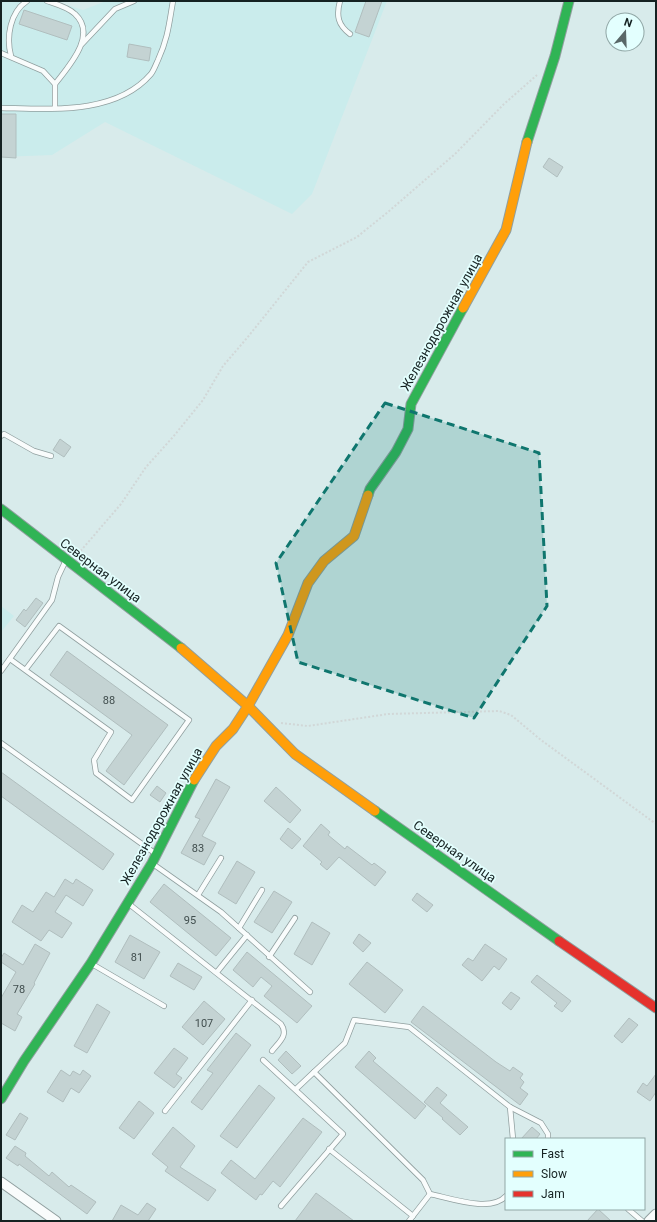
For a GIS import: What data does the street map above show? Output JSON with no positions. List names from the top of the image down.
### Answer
{
  "streets": {
    "street": ["Железнодорожная улица", "Северная улица"]
  },
  "crossings": [
    ["Железнодорожная улица", "Северная улица"]
  ],
  "house_numbers": [
    "88",
    "83",
    "95",
    "81",
    "78",
    "107"
  ],
  "legend": ["Fast", "Slow", "Jam"],
  "north": "top"
}
